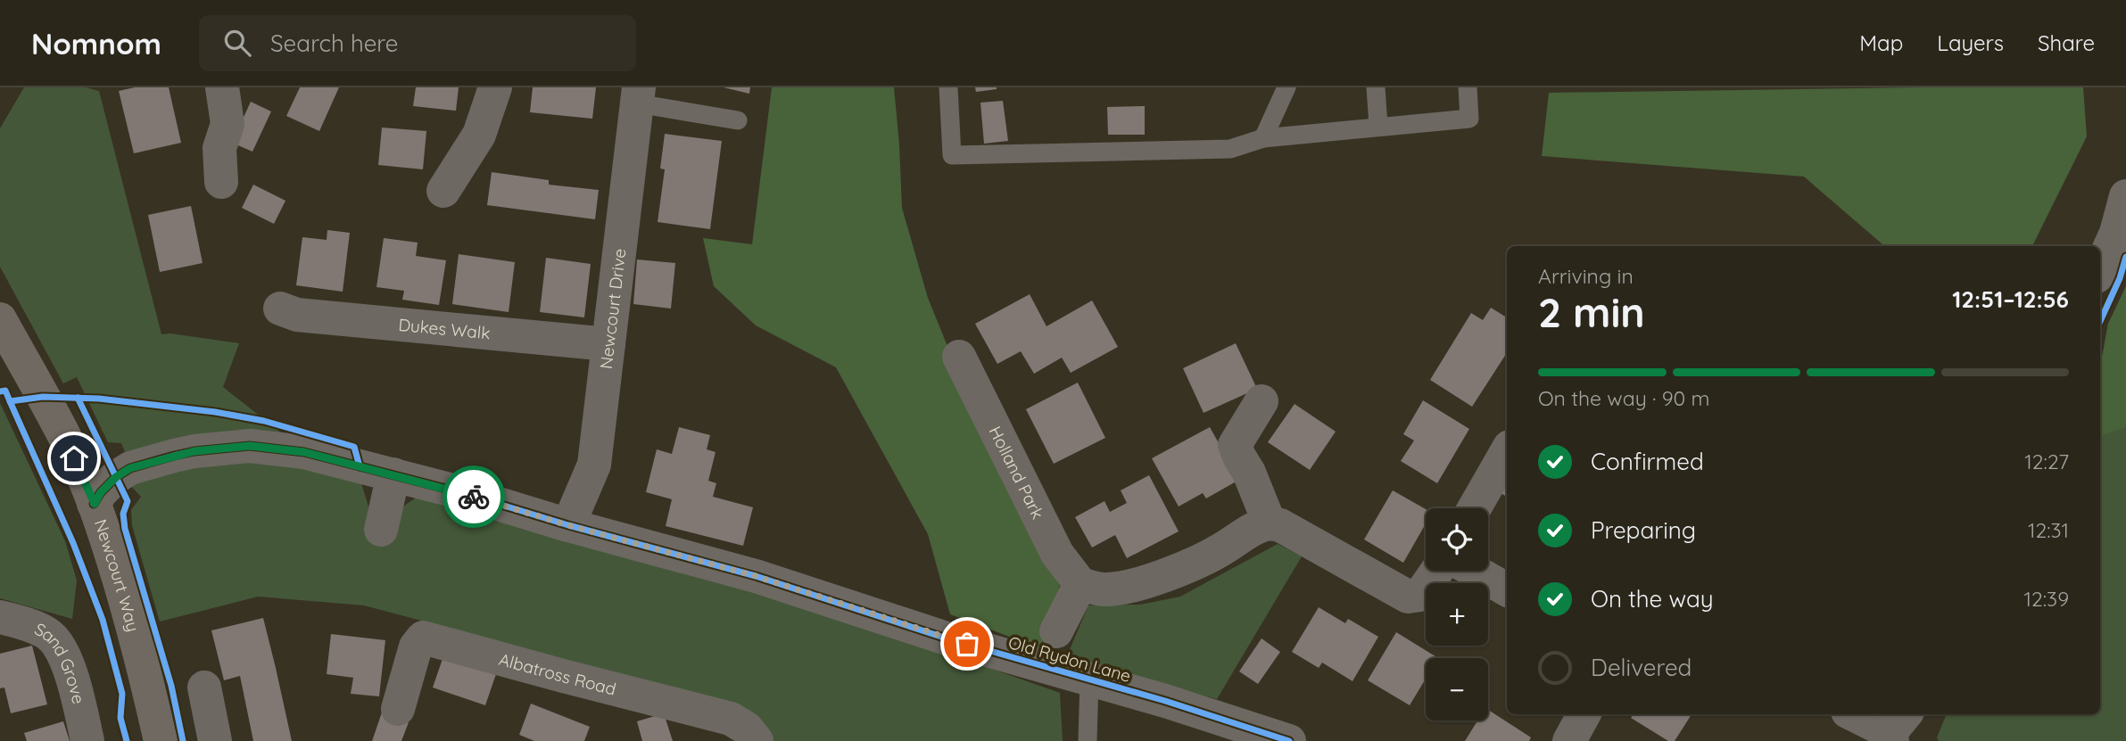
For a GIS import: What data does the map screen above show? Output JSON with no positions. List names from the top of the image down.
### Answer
{
  "streets": {
    "street": [
      "Newcourt Drive",
      "Dukes Walk",
      "Holland Park",
      "Newcourt Way",
      "Old Rydon Lane",
      "Sand Grove",
      "Albatross Road"
    ]
  },
  "crossings": [
    ["Newcourt Drive", "Dukes Walk"],
    ["Newcourt Drive", "Old Rydon Lane"],
    ["Newcourt Way", "Old Rydon Lane"]
  ],
  "page": {
    "header": "Nomnom",
    "search": "Search here",
    "nav": ["Map", "Layers", "Share"],
    "heading": ["2 min", "Arriving in", "12:51–12:56"],
    "bar": "On the way · 90 m",
    "list": [
      ["Confirmed", "12:27"],
      ["Preparing", "12:31"],
      ["On the way", "12:39"],
      "Delivered"
    ],
    "map_buttons": ["+", "−"]
  }
}
